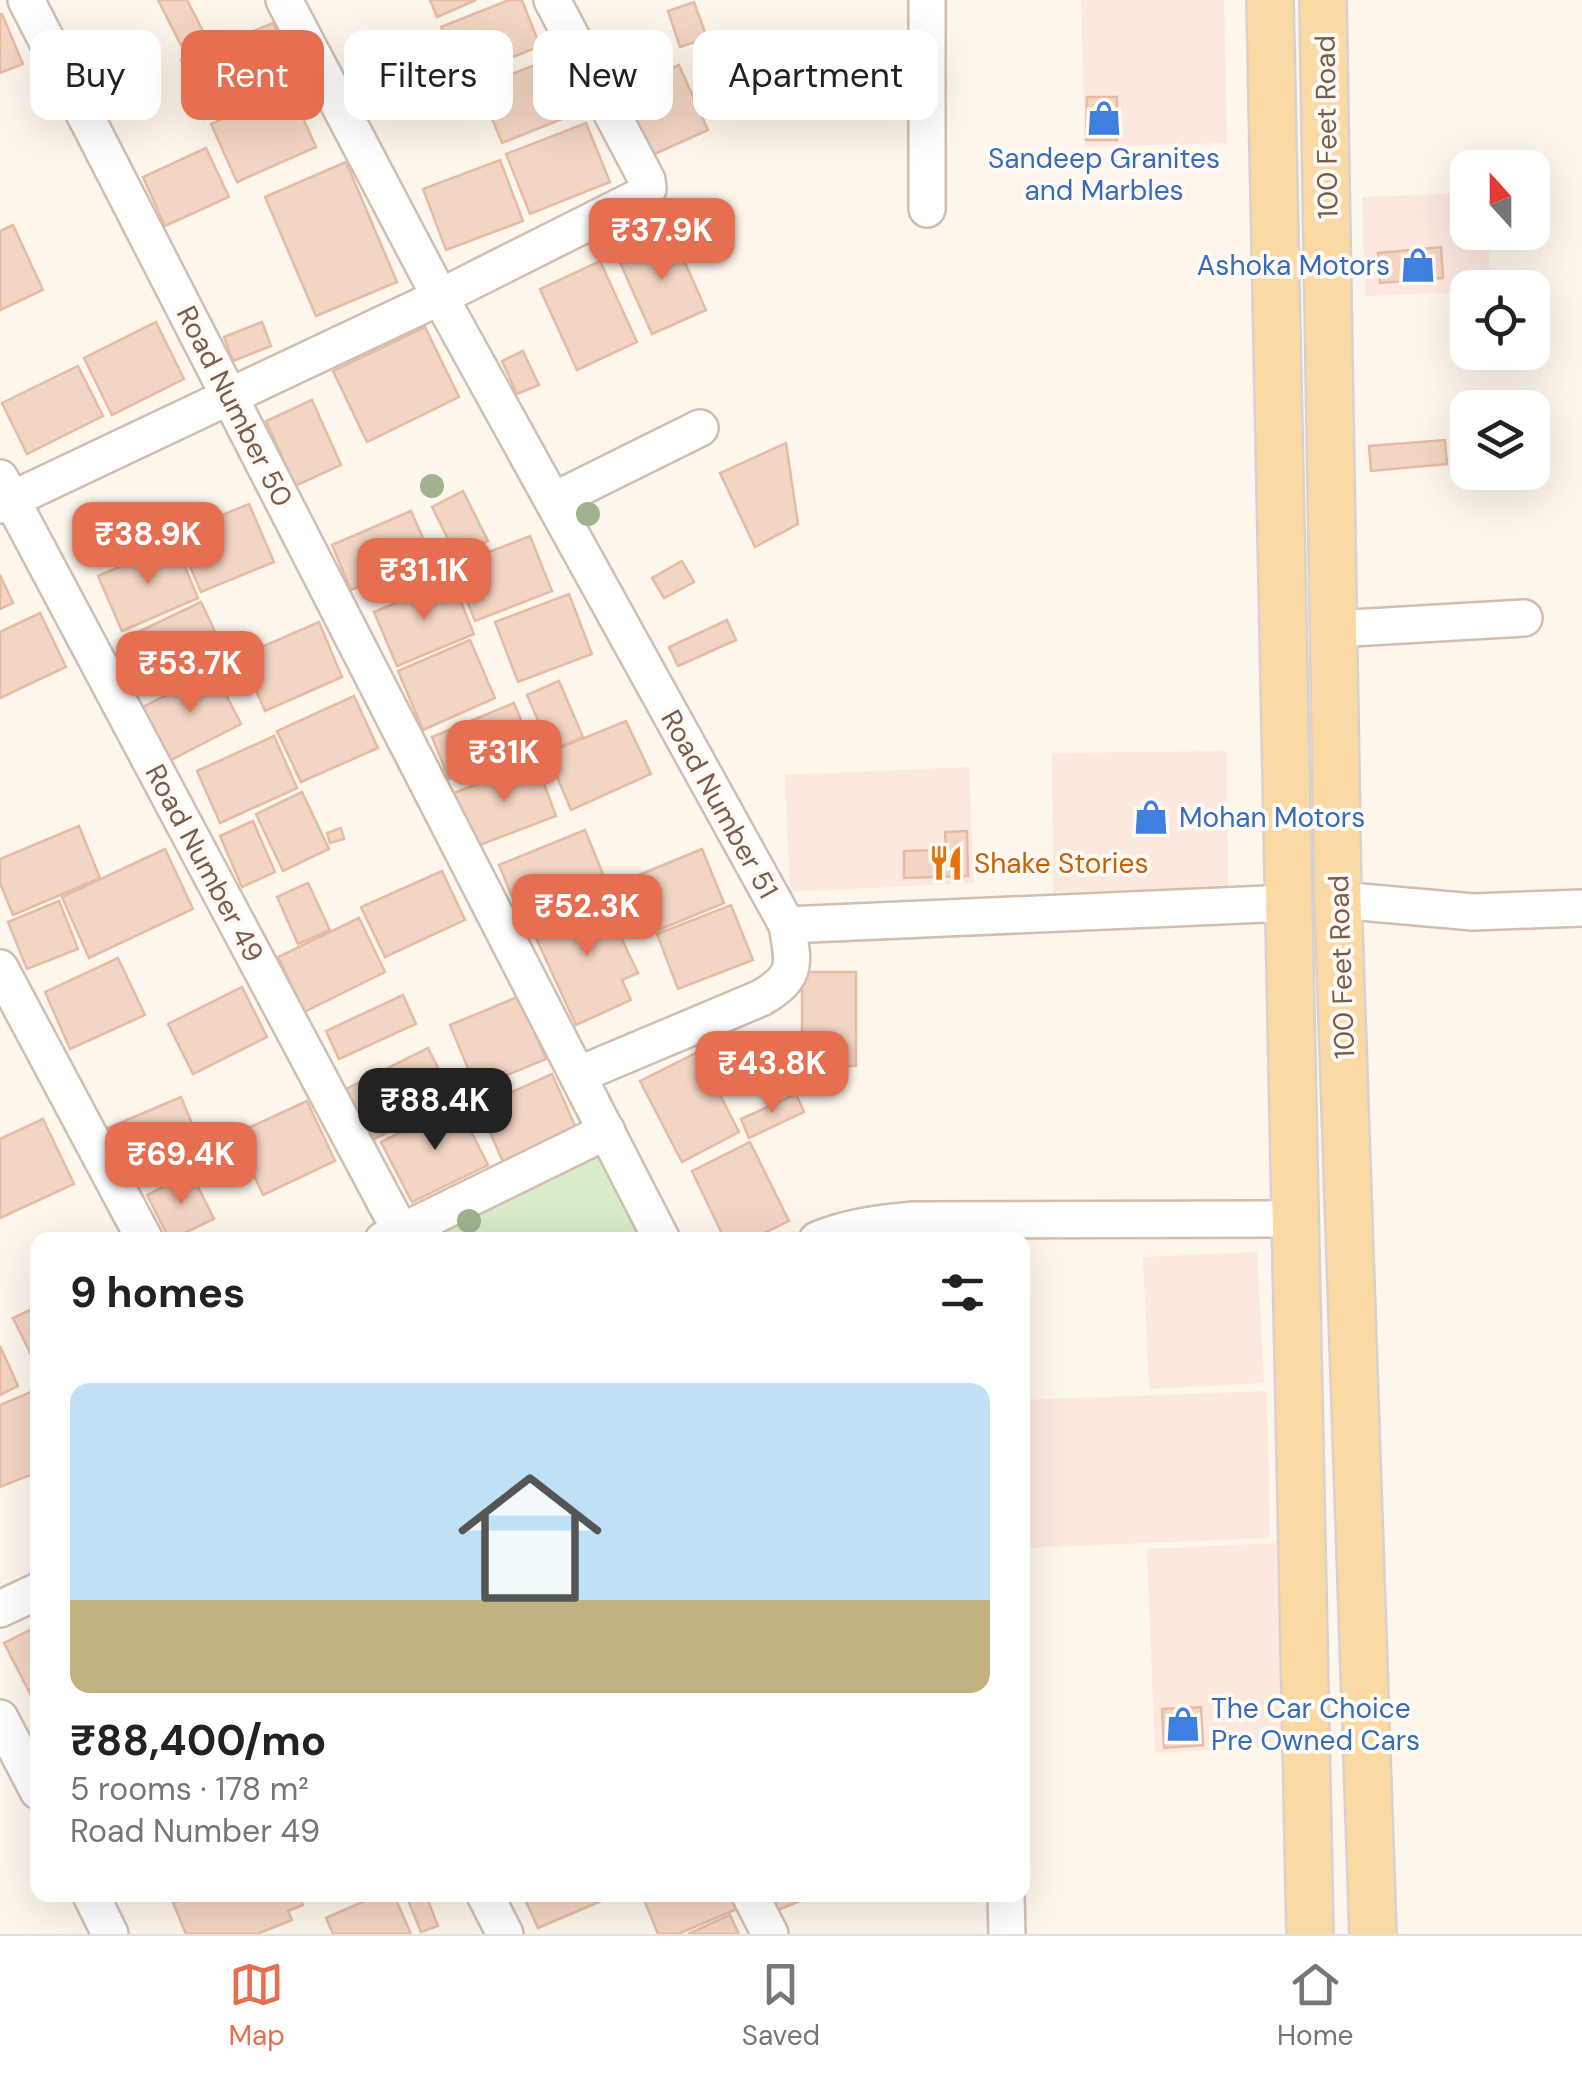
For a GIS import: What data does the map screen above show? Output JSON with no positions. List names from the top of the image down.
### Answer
{
  "streets": {
    "main road": ["100 Feet Road"],
    "street": ["Road Number 50", "Road Number 51", "Road Number 49"]
  },
  "crossings": [
    ["100 Feet Road", "Road Number 51"]
  ],
  "places": {
    "shop": [
      "Sandeep Granites and Marbles",
      "Ashoka Motors",
      "Mohan Motors",
      "The Car Choice Pre Owned Cars"
    ],
    "restaurant": ["Shake Stories"]
  },
  "north": "top",
  "page": {
    "chip": [
      "Buy",
      "Rent",
      "Filters",
      "New",
      "Apartment"
    ],
    "price": [
      "₹37.9K",
      "₹38.9K",
      "₹31.1K",
      "₹53.7K",
      "₹31K",
      "₹52.3K",
      "₹43.8K",
      "₹88.4K",
      "₹69.4K"
    ],
    "heading": "9 homes",
    "list": [
      {
        "name": "₹88,400/mo",
        "note": "5 rooms · 178 m² · Road Number 49"
      }
    ],
    "tabs": ["Map", "Saved", "Home"]
  }
}
